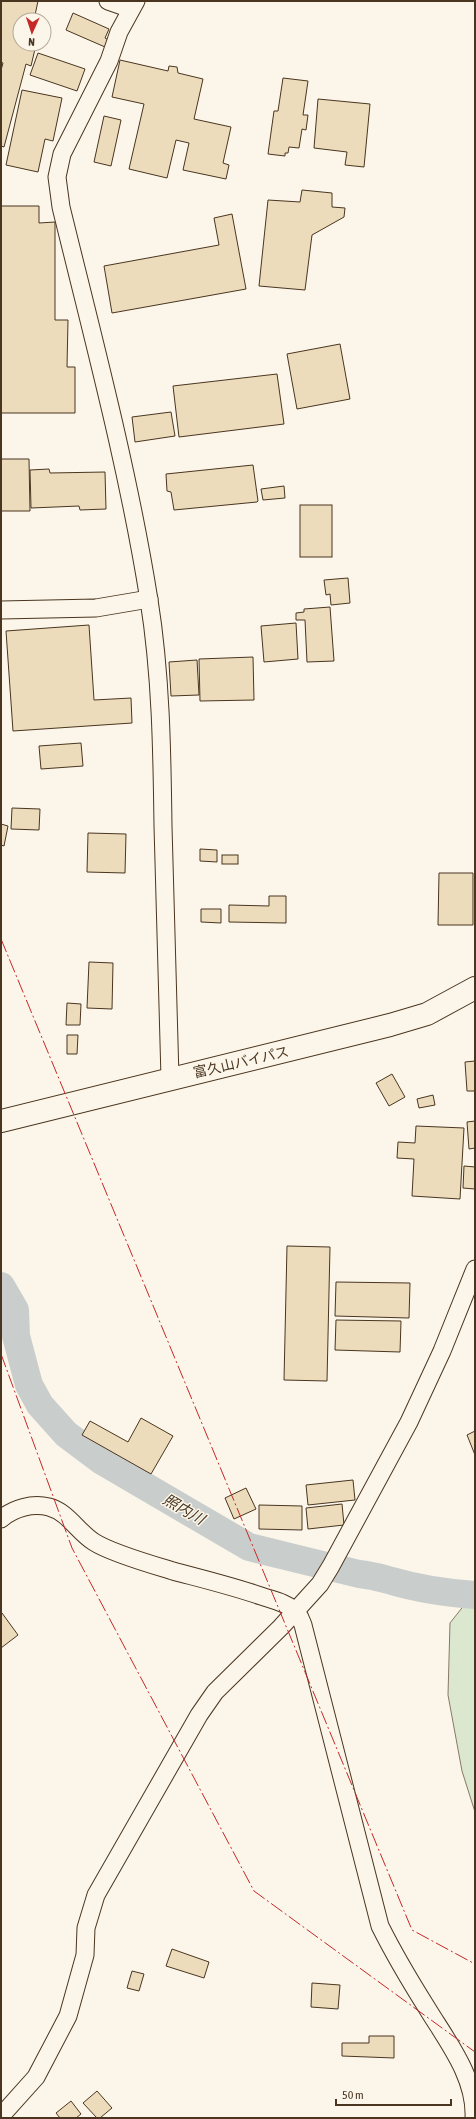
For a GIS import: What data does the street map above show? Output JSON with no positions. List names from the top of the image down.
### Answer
{
  "streets": {
    "highway": ["富久山バイパス"]
  },
  "water": ["照内川"],
  "scale_bar": "50 m",
  "north": "bottom"
}
